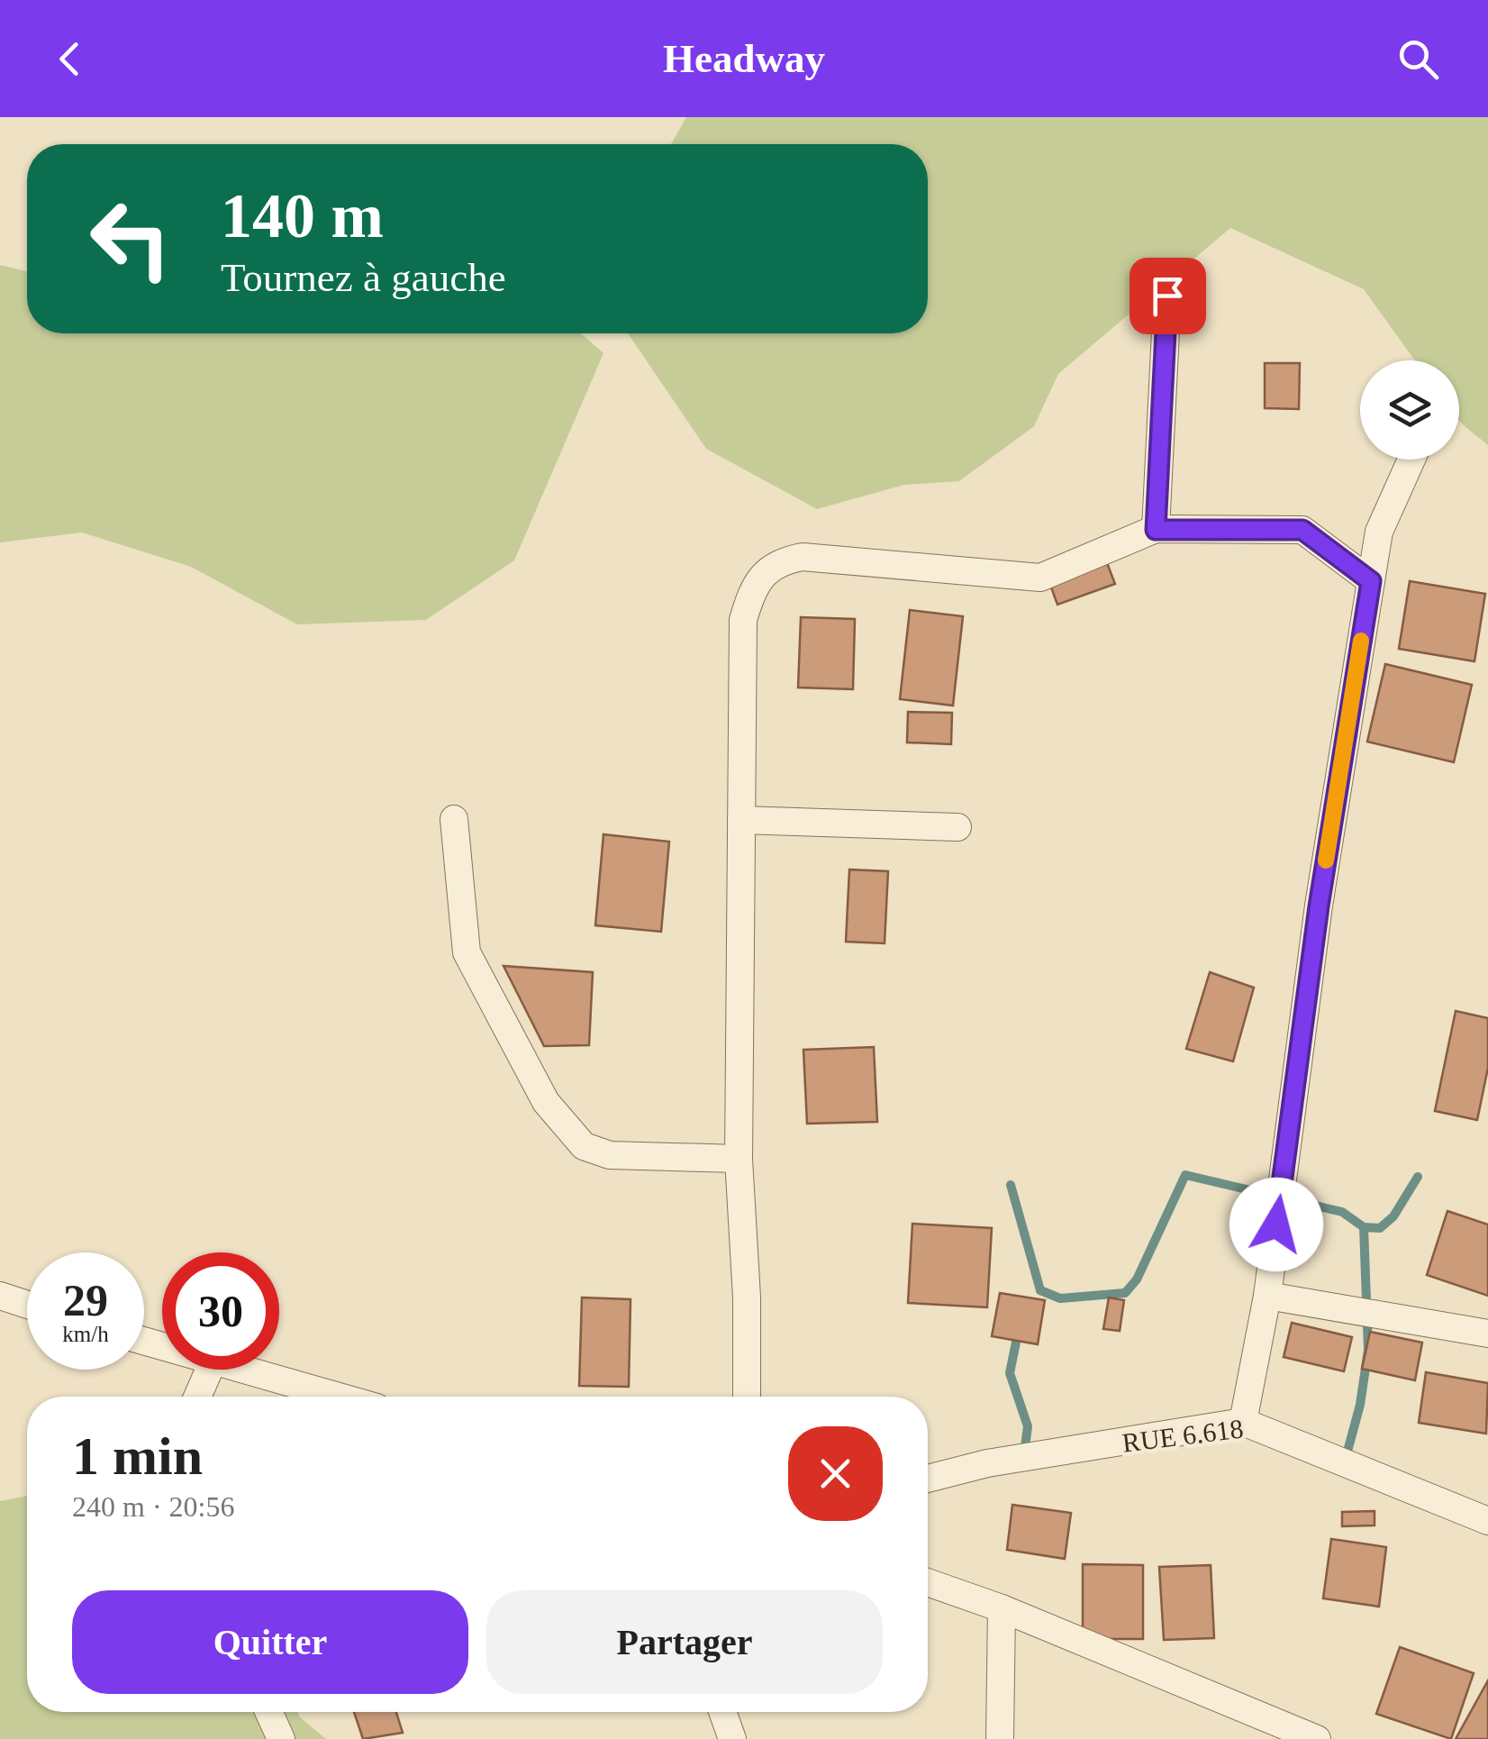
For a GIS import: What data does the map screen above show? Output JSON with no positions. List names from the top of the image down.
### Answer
{
  "streets": {
    "street": ["RUE 6.618"]
  },
  "page": {
    "header": "Headway",
    "turn": ["140 m", "Tournez à gauche"],
    "speed": "29 km/h",
    "limit": "30",
    "heading": ["1 min", "240 m · 20:56"],
    "buttons": ["Quitter", "Partager"]
  }
}
